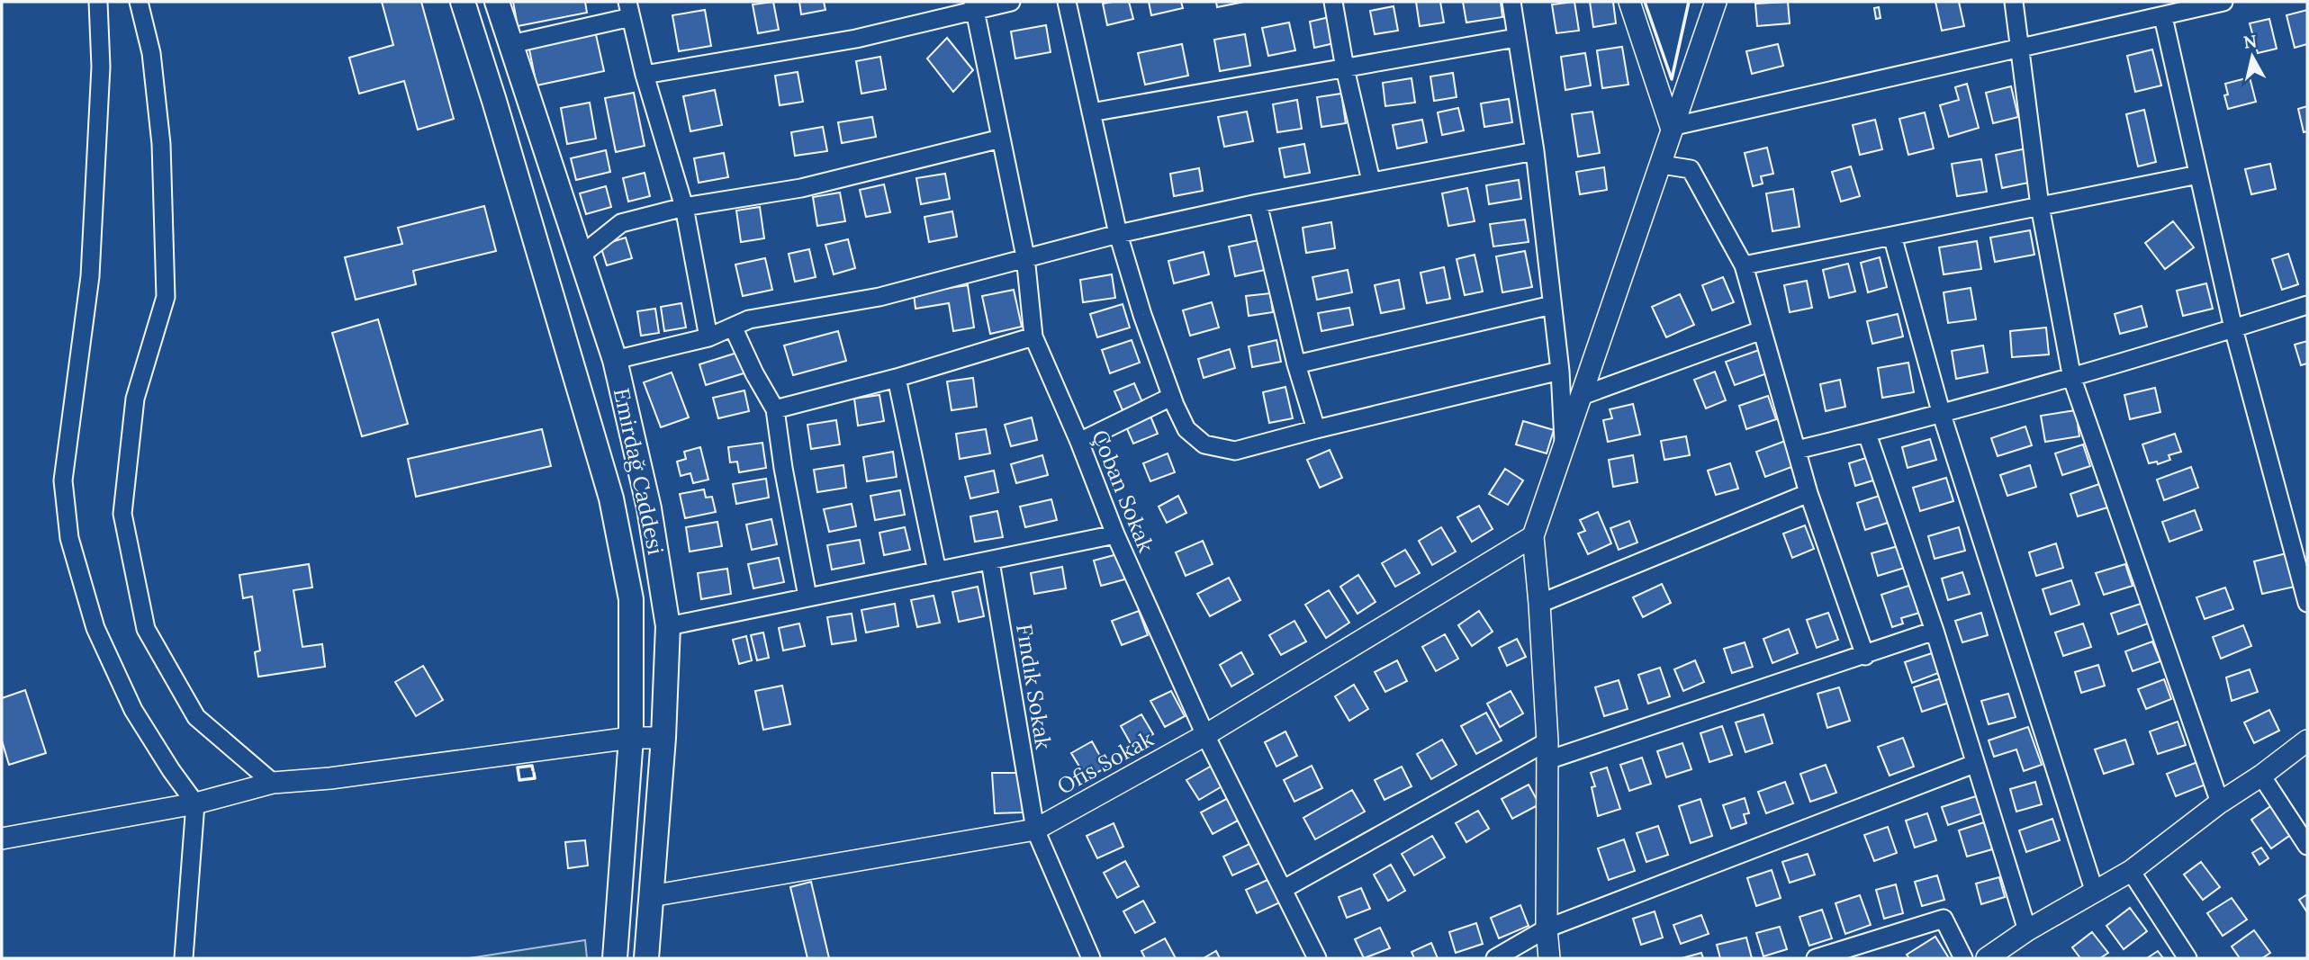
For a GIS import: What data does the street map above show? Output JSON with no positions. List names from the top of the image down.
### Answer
{
  "streets": {
    "main road": ["Emirdağ Caddesi"],
    "street": ["Çoban Sokak", "Fındık Sokak", "Ofis Sokak"]
  },
  "crossings": [
    ["Emirdağ Caddesi", "Ofis Sokak"],
    ["Çoban Sokak", "Ofis Sokak"],
    ["Fındık Sokak", "Ofis Sokak"]
  ],
  "north": "top"
}
